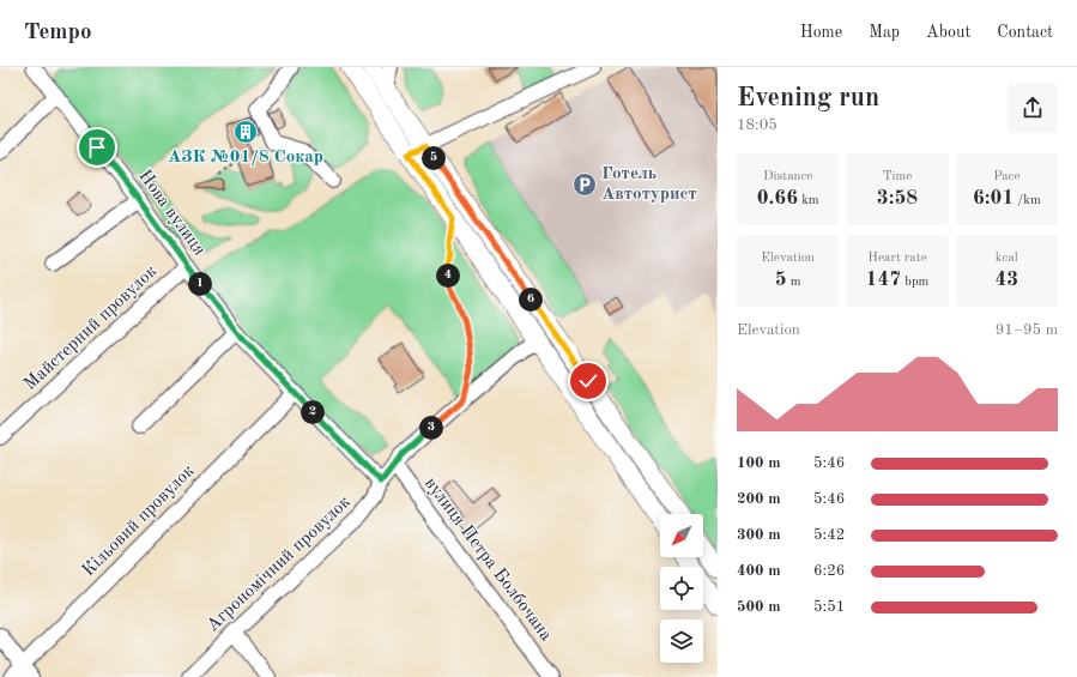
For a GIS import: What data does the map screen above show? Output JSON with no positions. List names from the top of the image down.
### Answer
{
  "streets": {
    "street": [
      "Нова вулиця",
      "Майстерний провулок",
      "Кільовий провулок",
      "вулиця Петра Болбочана",
      "Агрономічний провулок"
    ]
  },
  "crossings": [
    ["Нова вулиця", "Майстерний провулок"],
    ["Нова вулиця", "Кільовий провулок"],
    ["Нова вулиця", "Агрономічний провулок"],
    ["вулиця Петра Болбочана", "Агрономічний провулок"]
  ],
  "places": {
    "building": ["АЗК №01/8 Сокар"],
    "parking": ["Готель Автотурист"]
  },
  "north": "bottom left",
  "page": {
    "header": "Tempo",
    "nav": [
      "Home",
      "Map",
      "About",
      "Contact"
    ],
    "heading": ["Evening run", "18:05"],
    "pins": [
      "5",
      "4",
      "1",
      "6",
      "2",
      "3"
    ],
    "stats": [
      ["Distance", "0.66 km"],
      ["Time", "3:58"],
      ["Pace", "6:01 /km"],
      ["Elevation", "5 m"],
      ["Heart rate", "147 bpm"],
      ["kcal", "43"]
    ],
    "chart": ["Elevation", "91–95 m"],
    "list": [
      {
        "name": "100 m",
        "note": "5:46"
      },
      {
        "name": "200 m",
        "note": "5:46"
      },
      {
        "name": "300 m",
        "note": "5:42"
      },
      {
        "name": "400 m",
        "note": "6:26"
      },
      {
        "name": "500 m",
        "note": "5:51"
      }
    ]
  }
}
